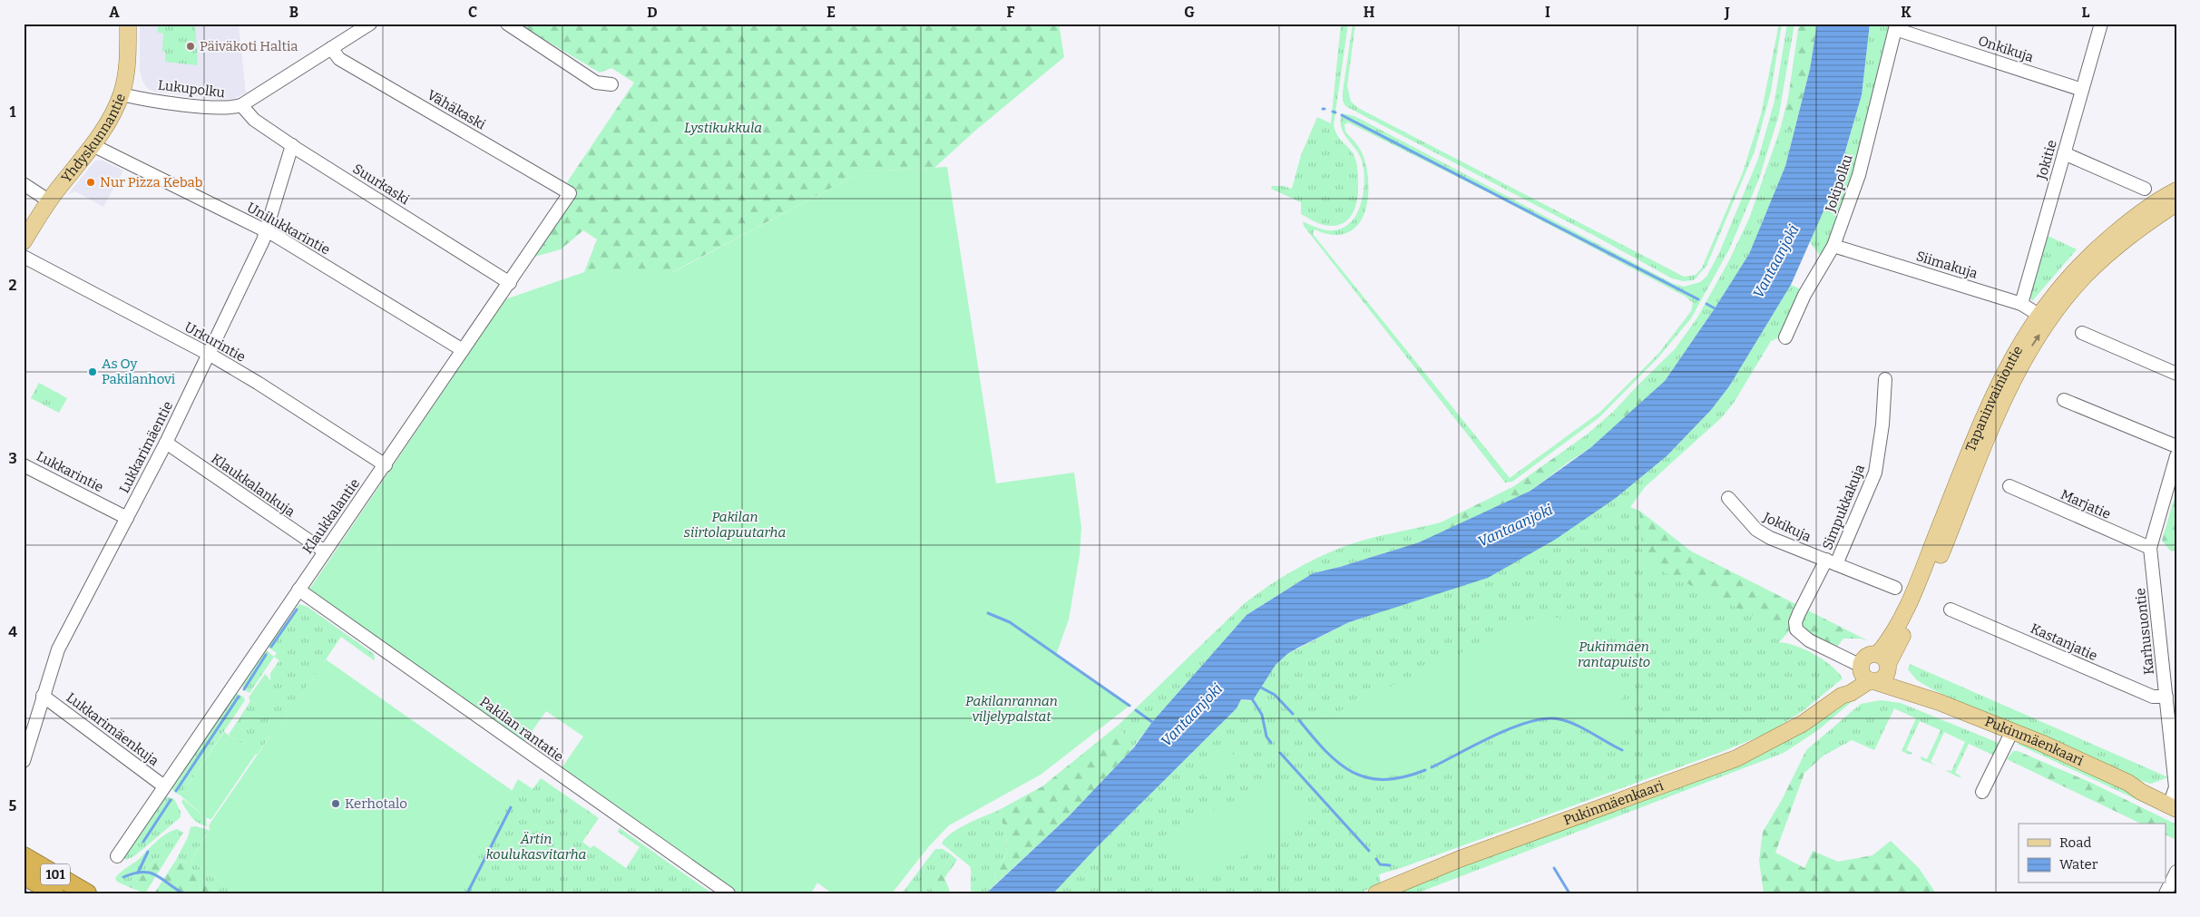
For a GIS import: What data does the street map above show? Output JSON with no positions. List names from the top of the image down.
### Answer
{
  "streets": {
    "highway": ["101"],
    "main road": ["Yhdyskunnantie", "Tapaninvainiontie", "Pukinmäenkaari"],
    "street": [
      "Onkikuja",
      "Lukupolku",
      "Vähäkaski",
      "Jokitie",
      "Jokipolku",
      "Suurkaski",
      "Unilukkarintie",
      "Siimakuja",
      "Urkurintie",
      "Lukkarimäentie",
      "Lukkarintie",
      "Klaukkalankuja",
      "Marjatie",
      "Simpukkakuja",
      "Klaukkalantie",
      "Jokikuja",
      "Karhusuontie",
      "Kastanjatie",
      "Lukkarimäenkuja",
      "Pakilan rantatie"
    ]
  },
  "crossings": [
    ["Onkikuja", "Jokitie"],
    ["Onkikuja", "Jokipolku"],
    ["Lukupolku", "Vähäkaski"],
    ["Lukupolku", "Yhdyskunnantie"],
    ["Lukupolku", "Suurkaski"],
    ["Vähäkaski", "Klaukkalantie"],
    ["Yhdyskunnantie", "Unilukkarintie"],
    ["Jokitie", "Siimakuja"],
    ["Jokipolku", "Siimakuja"],
    ["Suurkaski", "Lukkarimäentie"],
    ["Suurkaski", "Klaukkalantie"],
    ["Unilukkarintie", "Lukkarimäentie"],
    ["Unilukkarintie", "Klaukkalantie"],
    ["Siimakuja", "Tapaninvainiontie"],
    ["Urkurintie", "Lukkarimäentie"],
    ["Urkurintie", "Klaukkalantie"],
    ["Tapaninvainiontie", "Pukinmäenkaari"],
    ["Lukkarimäentie", "Lukkarintie"],
    ["Lukkarimäentie", "Klaukkalankuja"],
    ["Lukkarimäentie", "Lukkarimäenkuja"],
    ["Klaukkalankuja", "Klaukkalantie"],
    ["Marjatie", "Karhusuontie"],
    ["Simpukkakuja", "Jokikuja"],
    ["Simpukkakuja", "Pukinmäenkaari"],
    ["Klaukkalantie", "Lukkarimäenkuja"],
    ["Klaukkalantie", "Pakilan rantatie"],
    ["Karhusuontie", "Kastanjatie"],
    ["Karhusuontie", "Pukinmäenkaari"]
  ],
  "water": ["Vantaanjoki"],
  "parks": [
    "Lystikukkula",
    "Pakilan siirtolapuutarha",
    "Pukinmäen rantapuisto",
    "Pakilanrannan viljelypalstat",
    "Ärtin koulukasvitarha"
  ],
  "places": [
    "Päiväkoti Haltia",
    "Nur Pizza Kebab",
    "As Oy Pakilanhovi",
    "Kerhotalo"
  ],
  "legend": ["Road", "Water"],
  "grid": {
    "columns": [
      "A",
      "B",
      "C",
      "D",
      "E",
      "F",
      "G",
      "H",
      "I",
      "J",
      "K",
      "L"
    ],
    "rows": [
      "1",
      "2",
      "3",
      "4",
      "5"
    ]
  }
}
